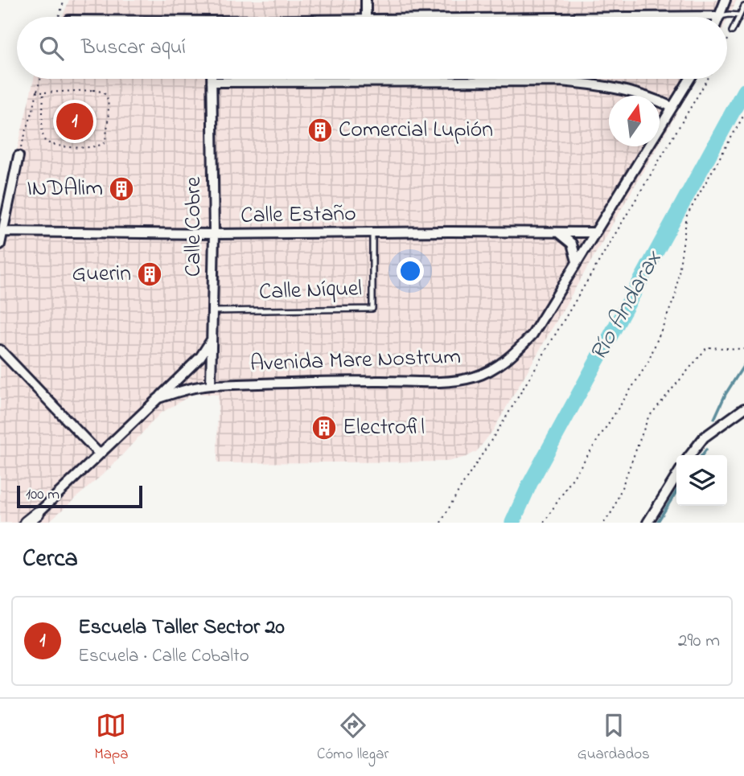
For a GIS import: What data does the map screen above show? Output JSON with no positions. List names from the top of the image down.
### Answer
{
  "streets": {
    "street": ["Calle Estaño", "Calle Cobre", "Avenida Mare Nostrum"],
    "lane": ["Calle Níquel"]
  },
  "crossings": [
    ["Calle Estaño", "Calle Cobre"],
    ["Calle Estaño", "Calle Níquel"],
    ["Calle Estaño", "Avenida Mare Nostrum"],
    ["Calle Cobre", "Calle Níquel"],
    ["Calle Cobre", "Avenida Mare Nostrum"]
  ],
  "water": ["Río Andarax"],
  "places": {
    "building": [
      "Comercial Lupión",
      "INDAlim",
      "Guerin",
      "Electrofil"
    ]
  },
  "scale_bar": "100 m",
  "north": "top",
  "page": {
    "search": "Buscar aquí",
    "pins": "1",
    "scale": "100 m",
    "heading": "Cerca",
    "list": [
      {
        "mark": "1",
        "name": "Escuela Taller Sector 20",
        "note": "Escuela · Calle Cobalto",
        "value": "290 m"
      }
    ],
    "nav": ["Mapa", "Cómo llegar", "Guardados"]
  }
}
